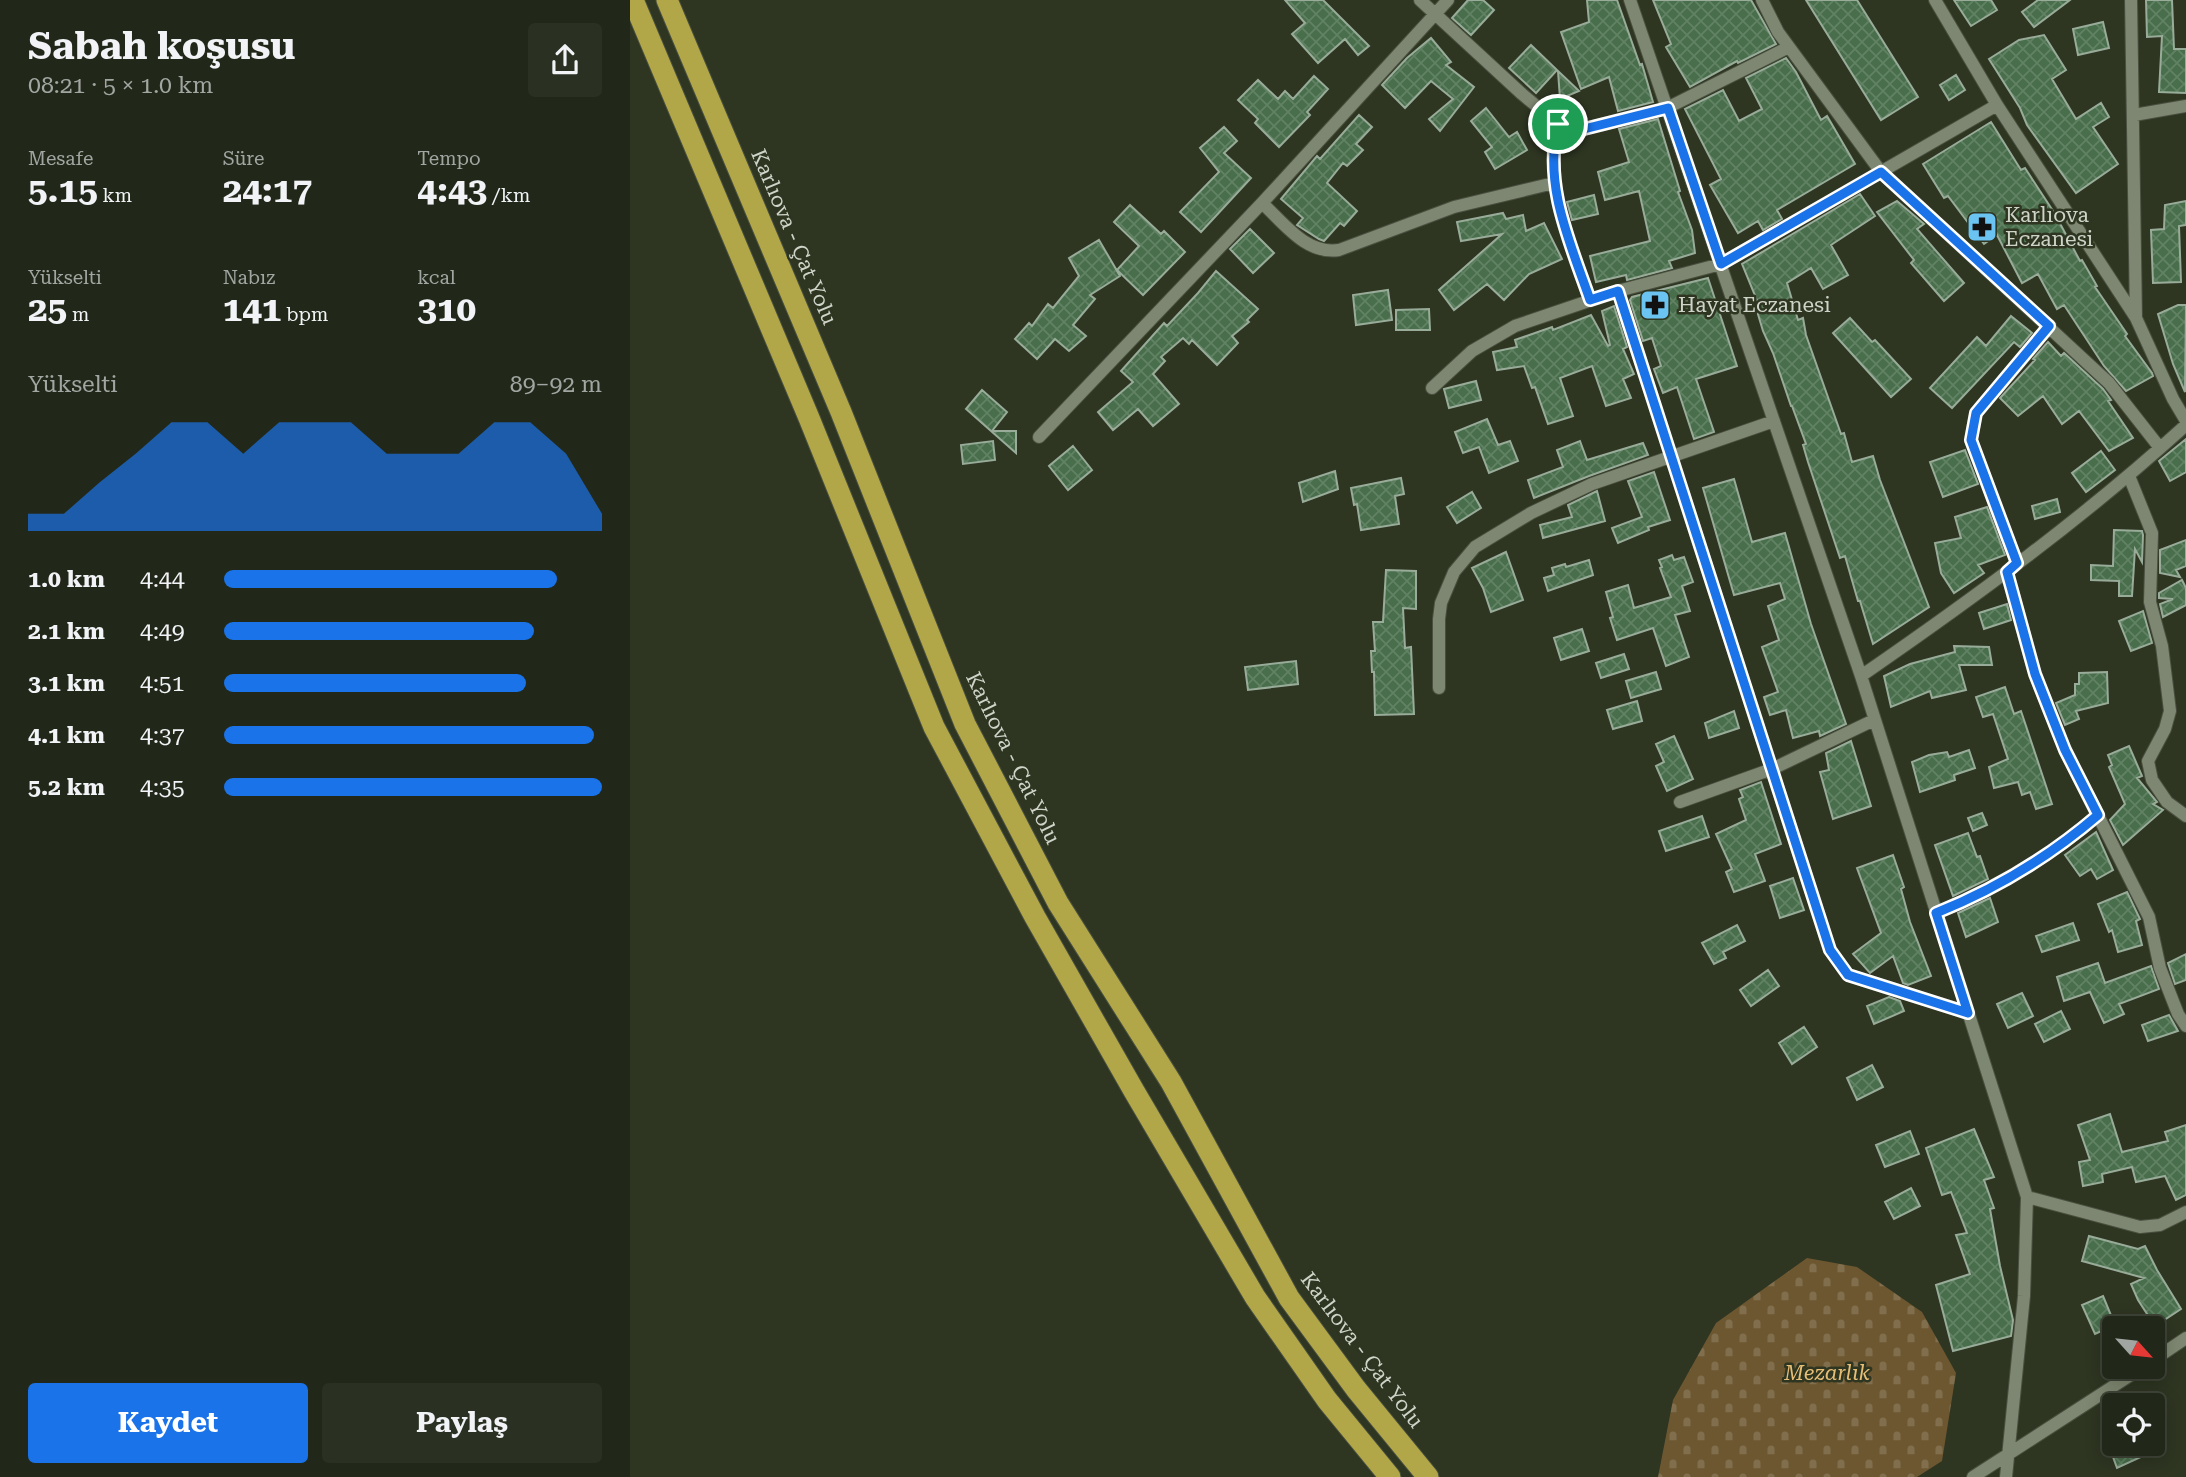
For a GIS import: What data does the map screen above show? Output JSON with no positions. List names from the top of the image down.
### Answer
{
  "streets": {
    "highway": ["Karlıova - Çat Yolu"]
  },
  "parks": ["Mezarlık"],
  "places": {
    "pharmacy": ["Karlıova Eczanesi", "Hayat Eczanesi"]
  },
  "north": "bottom right",
  "page": {
    "heading": ["Sabah koşusu", "08:21 · 5 × 1.0 km"],
    "stats": [
      ["Mesafe", "5.15 km"],
      ["Süre", "24:17"],
      ["Tempo", "4:43 /km"],
      ["Yükselti", "25 m"],
      ["Nabız", "141 bpm"],
      ["kcal", "310"]
    ],
    "chart": ["Yükselti", "89–92 m"],
    "list": [
      {
        "name": "1.0 km",
        "note": "4:44"
      },
      {
        "name": "2.1 km",
        "note": "4:49"
      },
      {
        "name": "3.1 km",
        "note": "4:51"
      },
      {
        "name": "4.1 km",
        "note": "4:37"
      },
      {
        "name": "5.2 km",
        "note": "4:35"
      }
    ],
    "buttons": ["Kaydet", "Paylaş"]
  }
}
